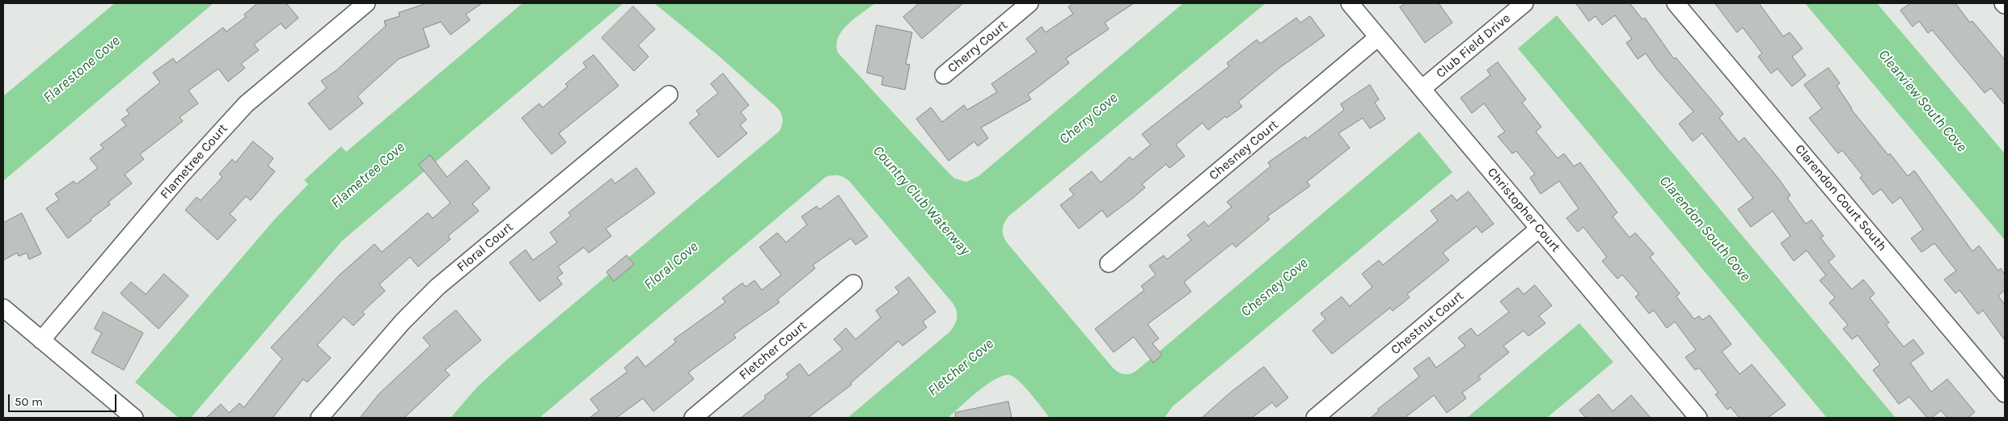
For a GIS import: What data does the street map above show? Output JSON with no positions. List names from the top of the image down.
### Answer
{
  "streets": {
    "street": [
      "Club Field Drive",
      "Cherry Court",
      "Chesney Court",
      "Flametree Court",
      "Clarendon Court South",
      "Christopher Court",
      "Floral Court",
      "Chestnut Court",
      "Fletcher Court"
    ]
  },
  "crossings": [
    ["Club Field Drive", "Christopher Court"],
    ["Chesney Court", "Christopher Court"],
    ["Christopher Court", "Chestnut Court"]
  ],
  "water": [
    "Flarestone Cove",
    "Clearview South Cove",
    "Cherry Cove",
    "Flametree Cove",
    "Country Club Waterway",
    "Clarendon South Cove",
    "Floral Cove",
    "Chesney Cove",
    "Fletcher Cove"
  ],
  "scale_bar": "50 m"
}
